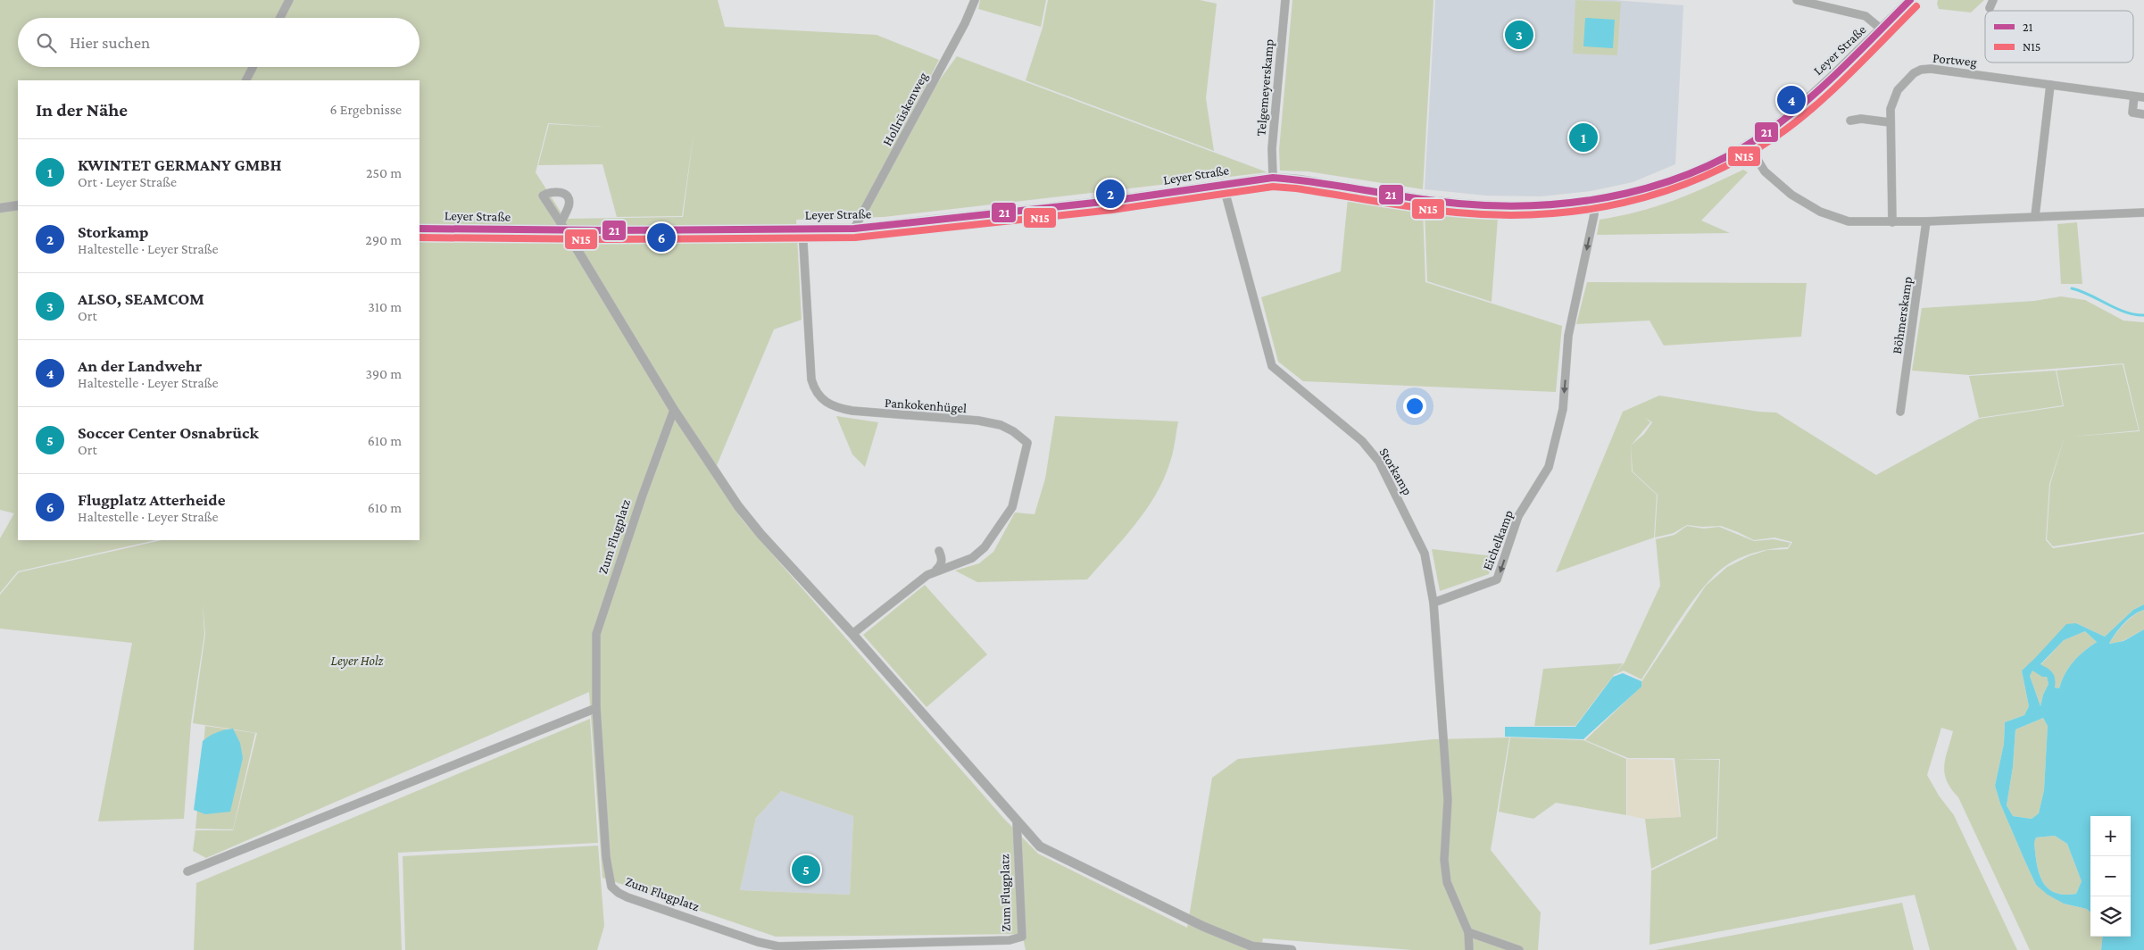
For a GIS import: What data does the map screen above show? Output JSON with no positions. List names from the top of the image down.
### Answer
{
  "streets": {
    "street": [
      "Leyer Straße",
      "Portweg",
      "Telgemeyerskamp",
      "Hollrüskenweg",
      "Böhmerskamp",
      "Pankokenhügel",
      "Storkamp",
      "Zum Flugplatz",
      "Eichelkamp"
    ]
  },
  "crossings": [
    ["Leyer Straße", "Telgemeyerskamp"],
    ["Leyer Straße", "Hollrüskenweg"],
    ["Leyer Straße", "Pankokenhügel"],
    ["Leyer Straße", "Storkamp"],
    ["Leyer Straße", "Eichelkamp"],
    ["Storkamp", "Eichelkamp"]
  ],
  "one_way": ["Eichelkamp"],
  "parks": ["Leyer Holz"],
  "lines": ["transit line 21", "transit line N15"],
  "legend": ["21", "N15"],
  "page": {
    "search": "Hier suchen",
    "pins": [
      "3",
      "4",
      "1",
      "2",
      "6",
      "5"
    ],
    "heading": ["In der Nähe", "6 Ergebnisse"],
    "list": [
      {
        "mark": "1",
        "name": "KWINTET GERMANY GMBH",
        "note": "Ort · Leyer Straße",
        "value": "250 m"
      },
      {
        "mark": "2",
        "name": "Storkamp",
        "note": "Haltestelle · Leyer Straße",
        "value": "290 m"
      },
      {
        "mark": "3",
        "name": "ALSO, SEAMCOM",
        "note": "Ort",
        "value": "310 m"
      },
      {
        "mark": "4",
        "name": "An der Landwehr",
        "note": "Haltestelle · Leyer Straße",
        "value": "390 m"
      },
      {
        "mark": "5",
        "name": "Soccer Center Osnabrück",
        "note": "Ort",
        "value": "610 m"
      },
      {
        "mark": "6",
        "name": "Flugplatz Atterheide",
        "note": "Haltestelle · Leyer Straße",
        "value": "610 m"
      }
    ],
    "map_buttons": ["+", "−"]
  }
}
